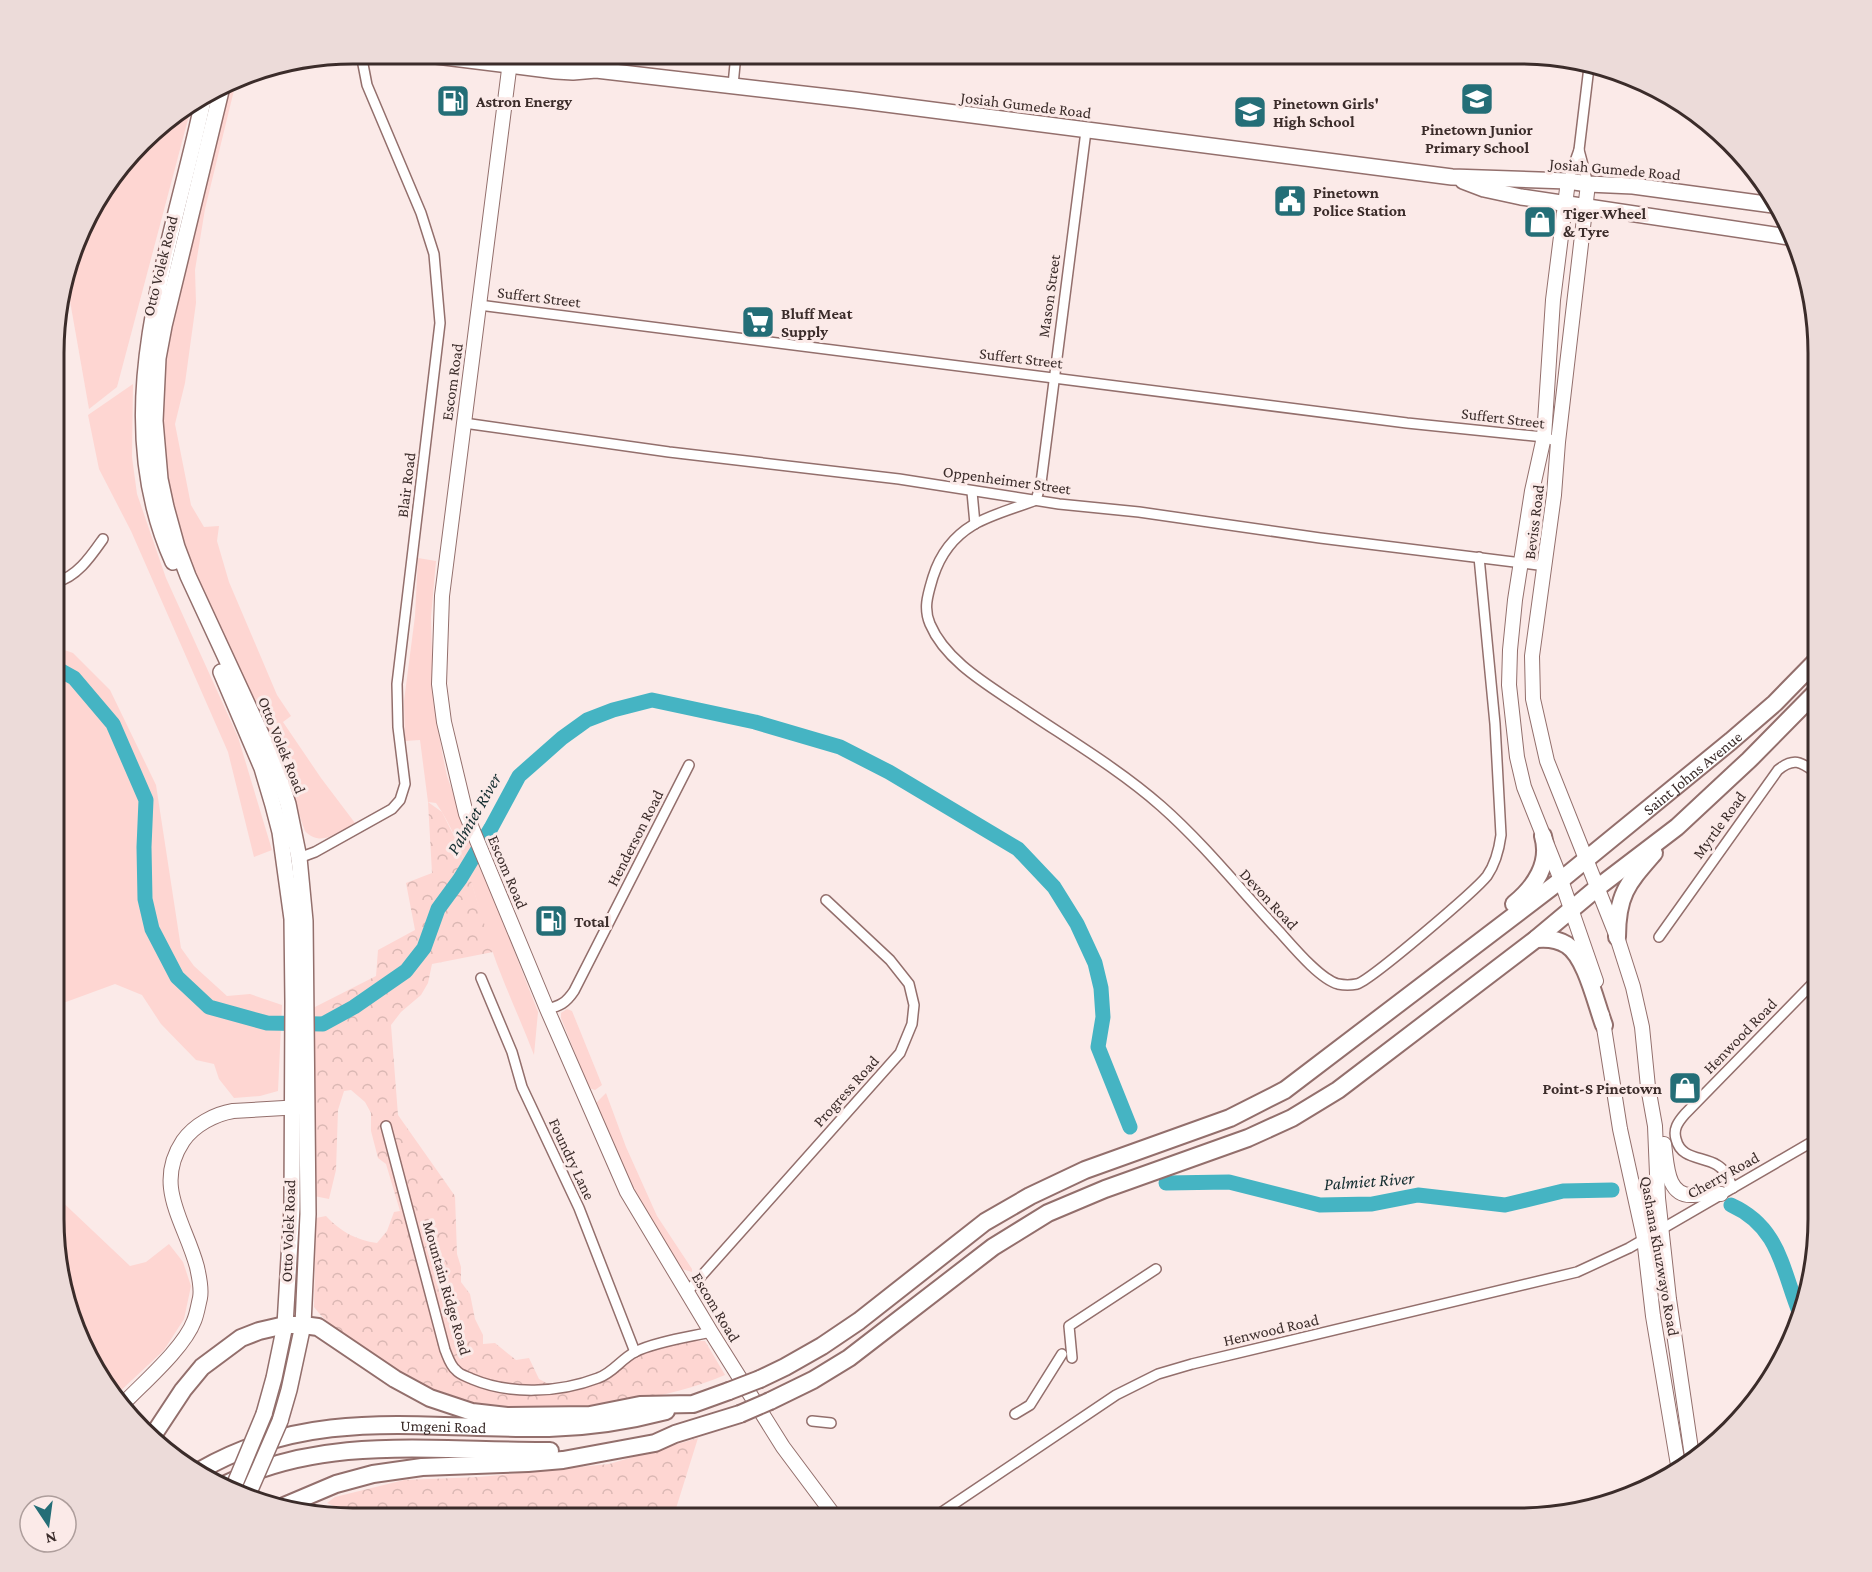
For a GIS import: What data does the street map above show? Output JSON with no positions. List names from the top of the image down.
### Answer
{
  "streets": {
    "highway": ["Saint Johns Avenue", "Umgeni Road"],
    "main road": [
      "Josiah Gumede Road",
      "Otto Volek Road",
      "Escom Road",
      "Beviss Road",
      "Qashana Khuzwayo Road"
    ],
    "street": [
      "Mason Street",
      "Suffert Street",
      "Oppenheimer Street",
      "Blair Road",
      "Myrtle Road",
      "Henderson Road",
      "Devon Road",
      "Henwood Road",
      "Progress Road",
      "Foundry Lane",
      "Cherry Road",
      "Mountain Ridge Road"
    ]
  },
  "crossings": [
    ["Josiah Gumede Road", "Mason Street"],
    ["Josiah Gumede Road", "Beviss Road"],
    ["Otto Volek Road", "Blair Road"],
    ["Mason Street", "Suffert Street"],
    ["Mason Street", "Oppenheimer Street"],
    ["Mason Street", "Devon Road"],
    ["Suffert Street", "Escom Road"],
    ["Suffert Street", "Beviss Road"],
    ["Escom Road", "Oppenheimer Street"],
    ["Escom Road", "Henderson Road"],
    ["Escom Road", "Progress Road"],
    ["Escom Road", "Mountain Ridge Road"],
    ["Oppenheimer Street", "Beviss Road"],
    ["Oppenheimer Street", "Devon Road"],
    ["Beviss Road", "Saint Johns Avenue"],
    ["Beviss Road", "Qashana Khuzwayo Road"],
    ["Saint Johns Avenue", "Qashana Khuzwayo Road"],
    ["Saint Johns Avenue", "Umgeni Road"],
    ["Henwood Road", "Cherry Road"],
    ["Henwood Road", "Qashana Khuzwayo Road"],
    ["Foundry Lane", "Mountain Ridge Road"],
    ["Cherry Road", "Qashana Khuzwayo Road"]
  ],
  "water": ["Palmiet River"],
  "places": {
    "school or university": ["Pinetown Junior Primary School", "Pinetown Girls' High School"],
    "fuel station": ["Astron Energy", "Total"],
    "public building": ["Pinetown Police Station"],
    "shop": ["Tiger Wheel & Tyre", "Point-S Pinetown"],
    "supermarket": ["Bluff Meat Supply"]
  },
  "north": "bottom"
}
